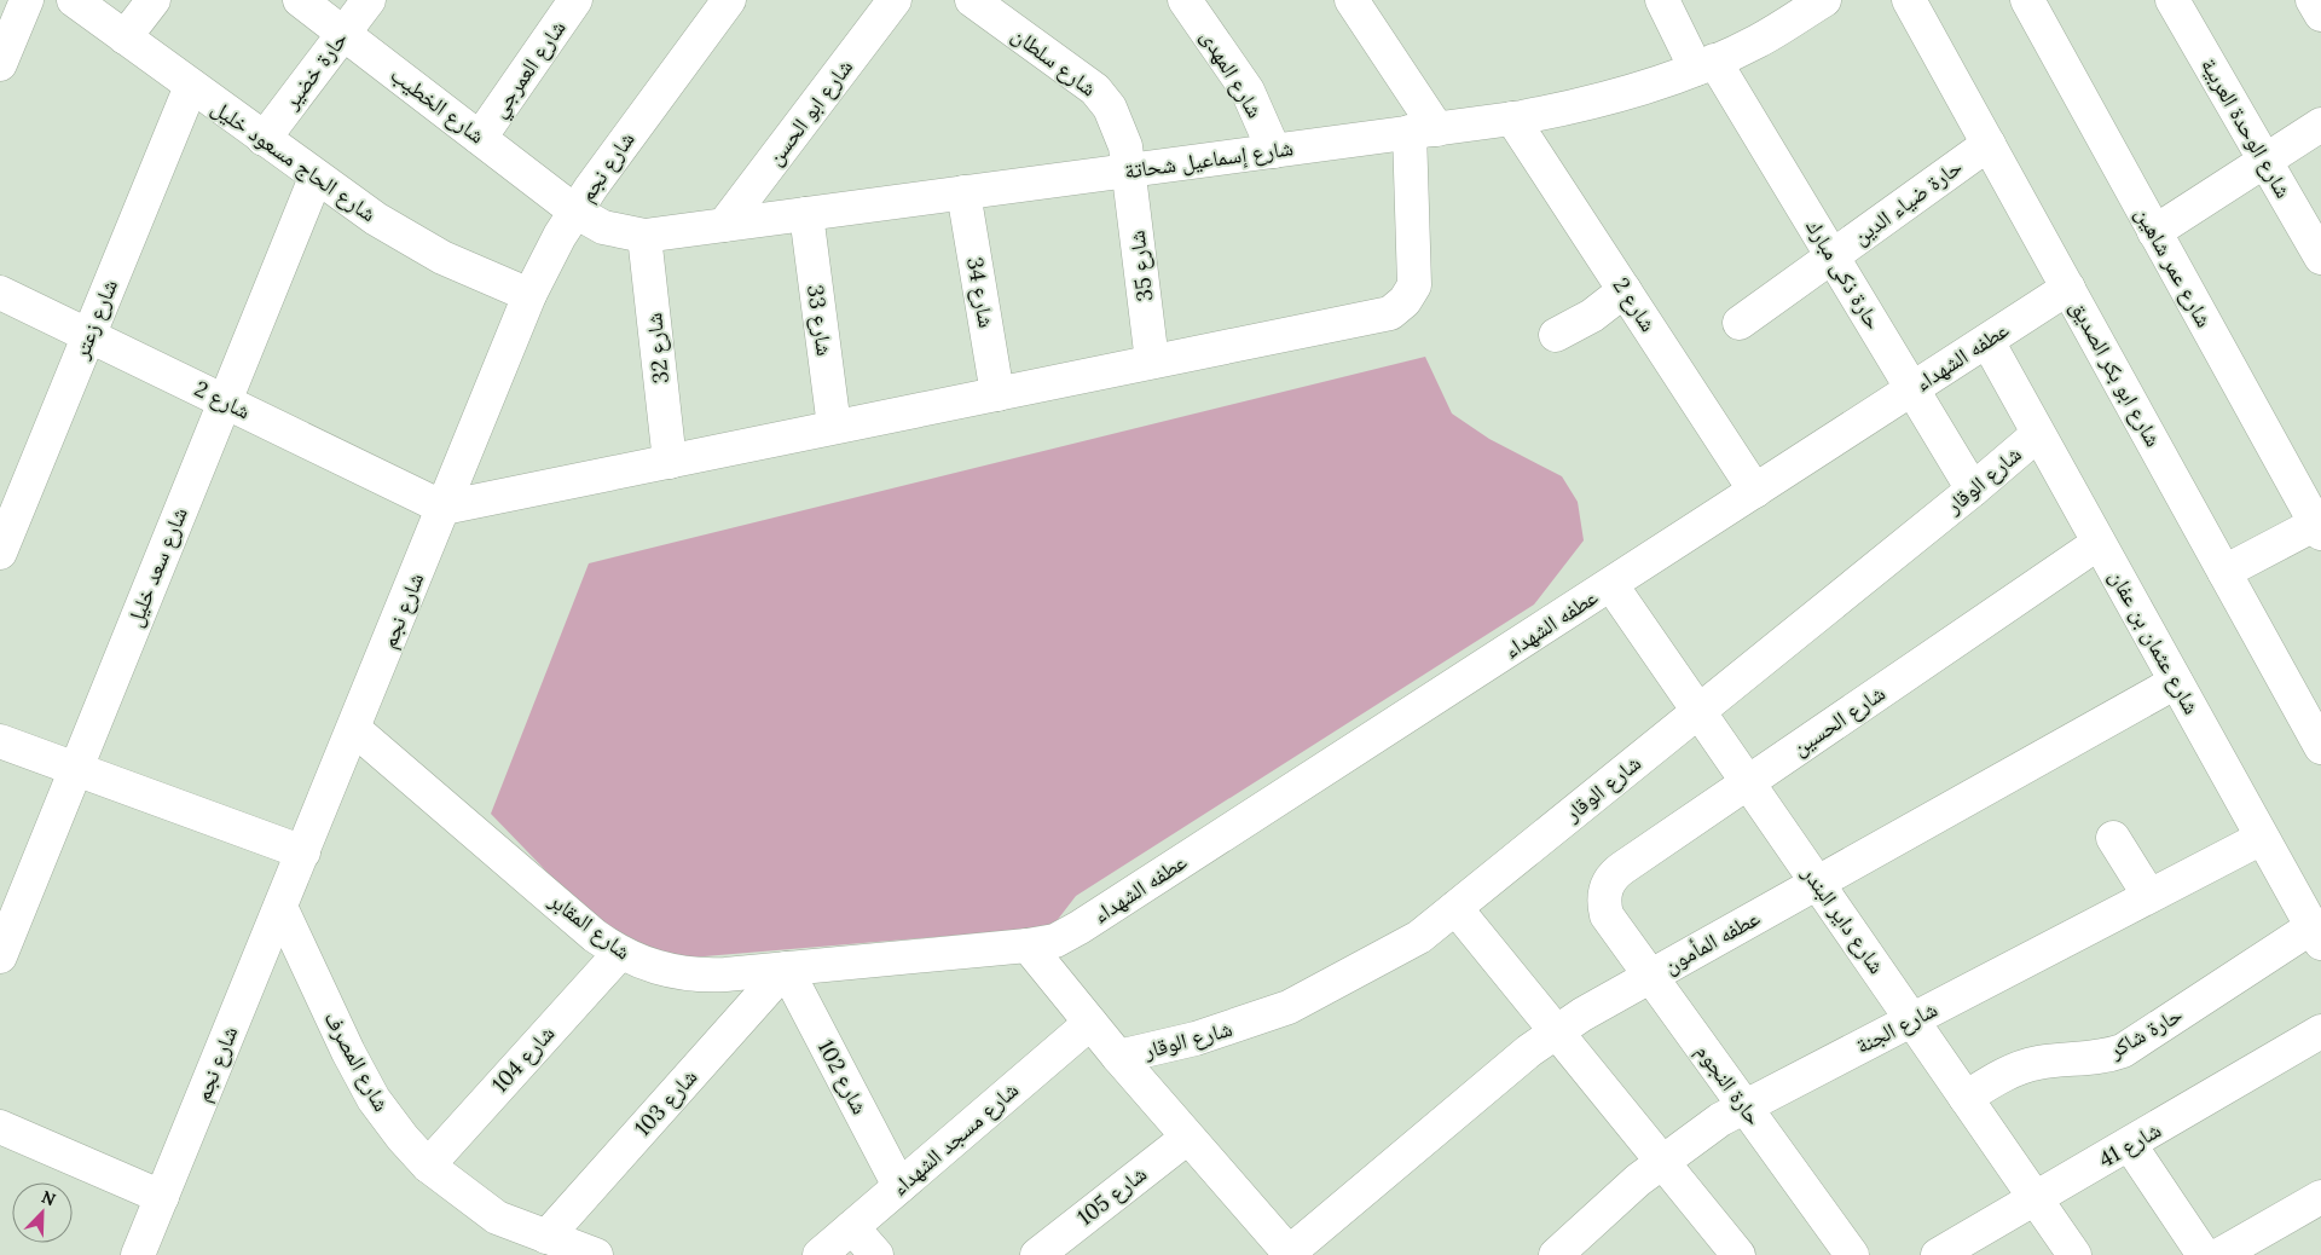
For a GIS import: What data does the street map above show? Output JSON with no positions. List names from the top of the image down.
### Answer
{
  "streets": {
    "street": [
      "شارع سلطان",
      "شارع العمرجي",
      "حارة خضير",
      "شارع المهدى",
      "شارع الخطيب",
      "شارع ابو الحسن",
      "شارع الوحدة العربية",
      "شارع إسماعيل شحاتة",
      "شارع الحاج مسعود خليل",
      "شارع نجم",
      "حارة ضياء الدين",
      "شارع 35",
      "شارع عمر شاهين",
      "حارة ذكى مبارك",
      "شارع 34",
      "شارع 2",
      "شارع زعتر",
      "شارع 33",
      "شارع 32",
      "عطفه الشهداء",
      "شارع ابو بكر الصديق",
      "شارع الوقار",
      "شارع سعد خليل",
      "شارع عثمان بن عفان",
      "شارع الحسين",
      "شارع داير البندر",
      "شارع المقابر",
      "عطفه المأمون",
      "شارع الجنة",
      "حارة شاكر",
      "شارع 104",
      "شارع المصرف",
      "شارع 102",
      "حارة النجوم",
      "شارع 103",
      "شارع مسجد الشهداء",
      "شارع 41",
      "شارع 105"
    ]
  },
  "crossings": [
    ["شارع سلطان", "شارع إسماعيل شحاتة"],
    ["شارع سلطان", "شارع 35"],
    ["شارع العمرجي", "شارع الخطيب"],
    ["حارة خضير", "شارع الخطيب"],
    ["حارة خضير", "شارع الحاج مسعود خليل"],
    ["شارع المهدى", "شارع إسماعيل شحاتة"],
    ["شارع الخطيب", "شارع إسماعيل شحاتة"],
    ["شارع الخطيب", "شارع نجم"],
    ["شارع ابو الحسن", "شارع إسماعيل شحاتة"],
    ["شارع إسماعيل شحاتة", "شارع نجم"],
    ["شارع إسماعيل شحاتة", "شارع 35"],
    ["شارع إسماعيل شحاتة", "حارة ذكى مبارك"],
    ["شارع إسماعيل شحاتة", "شارع 34"],
    ["شارع إسماعيل شحاتة", "شارع 2"],
    ["شارع إسماعيل شحاتة", "شارع 33"],
    ["شارع إسماعيل شحاتة", "شارع 32"],
    ["شارع الحاج مسعود خليل", "شارع نجم"],
    ["شارع الحاج مسعود خليل", "شارع زعتر"],
    ["شارع الحاج مسعود خليل", "شارع سعد خليل"],
    ["شارع نجم", "شارع 2"],
    ["شارع نجم", "شارع المقابر"],
    ["شارع نجم", "شارع المصرف"],
    ["حارة ضياء الدين", "حارة ذكى مبارك"],
    ["حارة ضياء الدين", "شارع ابو بكر الصديق"],
    ["حارة ذكى مبارك", "عطفه الشهداء"],
    ["حارة ذكى مبارك", "شارع الوقار"],
    ["شارع 2", "شارع زعتر"],
    ["شارع 2", "عطفه الشهداء"],
    ["شارع 2", "شارع سعد خليل"],
    ["عطفه الشهداء", "شارع ابو بكر الصديق"],
    ["عطفه الشهداء", "شارع الوقار"],
    ["عطفه الشهداء", "شارع عثمان بن عفان"],
    ["عطفه الشهداء", "شارع داير البندر"],
    ["عطفه الشهداء", "شارع المقابر"],
    ["شارع الوقار", "شارع عثمان بن عفان"],
    ["شارع الوقار", "شارع داير البندر"],
    ["شارع الوقار", "شارع المقابر"],
    ["شارع الوقار", "عطفه المأمون"],
    ["شارع الوقار", "شارع مسجد الشهداء"],
    ["شارع الوقار", "شارع 105"],
    ["شارع عثمان بن عفان", "شارع الحسين"],
    ["شارع عثمان بن عفان", "عطفه المأمون"],
    ["شارع عثمان بن عفان", "شارع الجنة"],
    ["شارع عثمان بن عفان", "حارة شاكر"],
    ["شارع الحسين", "شارع داير البندر"],
    ["شارع الحسين", "حارة النجوم"],
    ["شارع داير البندر", "عطفه المأمون"],
    ["شارع داير البندر", "شارع الجنة"],
    ["شارع داير البندر", "حارة شاكر"],
    ["شارع داير البندر", "شارع 41"],
    ["شارع المقابر", "شارع 104"],
    ["شارع المقابر", "شارع 102"],
    ["شارع المقابر", "شارع 103"],
    ["عطفه المأمون", "حارة النجوم"],
    ["شارع الجنة", "حارة النجوم"],
    ["شارع 104", "شارع المصرف"],
    ["شارع المصرف", "شارع 103"],
    ["شارع 102", "شارع 103"],
    ["شارع 102", "شارع مسجد الشهداء"]
  ],
  "north": "top right"
}
